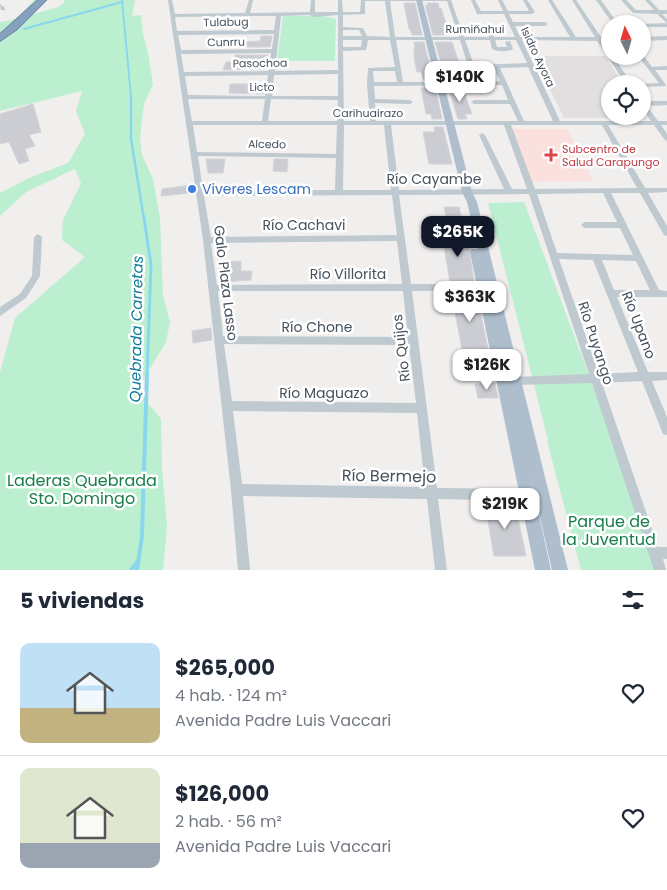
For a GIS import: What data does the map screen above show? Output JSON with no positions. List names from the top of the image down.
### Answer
{
  "streets": {
    "street": [
      "Tulabug",
      "Rumiñahui",
      "Cunrru",
      "Isidro Ayora",
      "Pasochoa",
      "Licto",
      "Carihuairazo",
      "Alcedo",
      "Río Cayambe",
      "Río Cachavi",
      "Río Villorita",
      "Galo Plaza Lasso",
      "Río Upano",
      "Río Chone",
      "Río Puyango",
      "Río Quijos",
      "Río Maguazo",
      "Río Bermejo"
    ]
  },
  "crossings": [
    ["Tulabug", "Galo Plaza Lasso"],
    ["Rumiñahui", "Isidro Ayora"],
    ["Cunrru", "Galo Plaza Lasso"],
    ["Isidro Ayora", "Carihuairazo"],
    ["Pasochoa", "Galo Plaza Lasso"],
    ["Licto", "Galo Plaza Lasso"],
    ["Carihuairazo", "Galo Plaza Lasso"],
    ["Carihuairazo", "Río Puyango"],
    ["Carihuairazo", "Río Quijos"],
    ["Alcedo", "Galo Plaza Lasso"],
    ["Río Cayambe", "Galo Plaza Lasso"],
    ["Río Cayambe", "Río Puyango"],
    ["Río Cayambe", "Río Quijos"],
    ["Río Cachavi", "Galo Plaza Lasso"],
    ["Río Cachavi", "Río Quijos"],
    ["Río Villorita", "Galo Plaza Lasso"],
    ["Río Villorita", "Río Quijos"],
    ["Galo Plaza Lasso", "Río Chone"],
    ["Galo Plaza Lasso", "Río Maguazo"],
    ["Galo Plaza Lasso", "Río Bermejo"],
    ["Río Chone", "Río Quijos"],
    ["Río Quijos", "Río Maguazo"],
    ["Río Quijos", "Río Bermejo"]
  ],
  "water": ["Quebrada Carretas"],
  "parks": ["Laderas Quebrada Sto. Domingo", "Parque de la Juventud"],
  "places": {
    "health": ["Subcentro de Salud Carapungo"],
    "other": ["Viveres Lescam"]
  },
  "north": "top",
  "page": {
    "price": [
      "$140K",
      "$265K",
      "$363K",
      "$126K",
      "$219K"
    ],
    "heading": "5 viviendas",
    "list": [
      {
        "name": "$265,000",
        "note": "4 hab. · 124 m² · Avenida Padre Luis Vaccari"
      },
      {
        "name": "$126,000",
        "note": "2 hab. · 56 m² · Avenida Padre Luis Vaccari"
      }
    ]
  }
}
